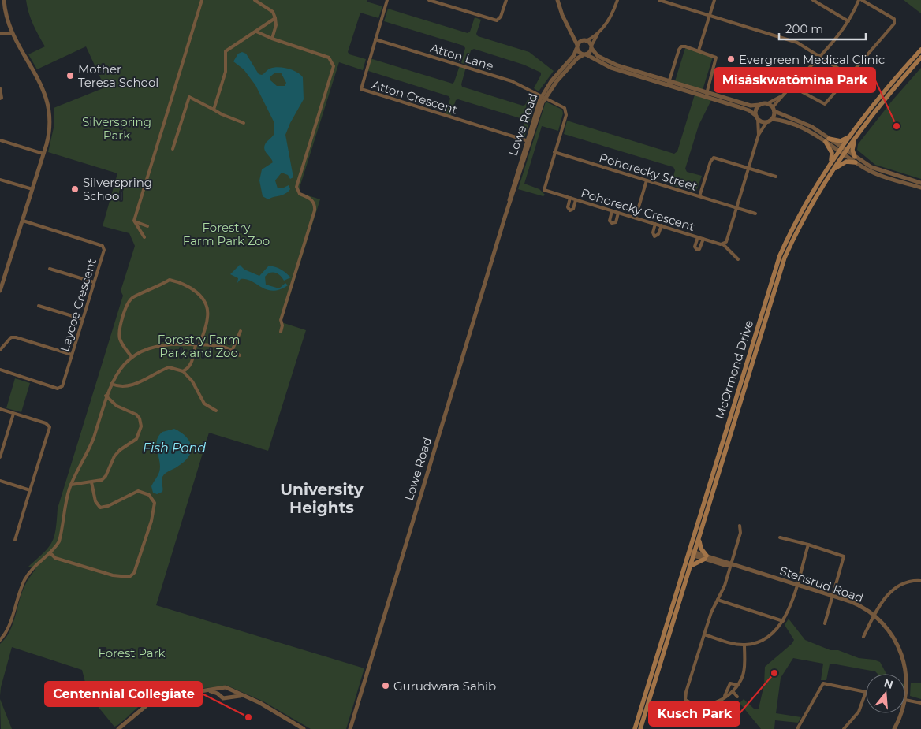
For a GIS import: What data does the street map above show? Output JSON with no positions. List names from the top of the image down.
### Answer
{
  "streets": {
    "main road": ["McOrmond Drive"],
    "street": [
      "Atton Lane",
      "Atton Crescent",
      "Lowe Road",
      "Pohorecky Street",
      "Pohorecky Crescent",
      "Laycoe Crescent",
      "Stensrud Road"
    ]
  },
  "crossings": [
    ["Atton Lane", "Atton Crescent"],
    ["Atton Lane", "Lowe Road"],
    ["Atton Lane", "Pohorecky Crescent"],
    ["Atton Crescent", "Lowe Road"],
    ["Lowe Road", "Pohorecky Crescent"],
    ["Pohorecky Street", "Pohorecky Crescent"],
    ["McOrmond Drive", "Stensrud Road"]
  ],
  "districts": ["University Heights"],
  "water": ["Fish Pond"],
  "parks": [
    "Silverspring Park",
    "Forestry Farm Park Zoo",
    "Forestry Farm Park and Zoo",
    "Forest Park"
  ],
  "places": [
    "Evergreen Medical Clinic",
    "Mother Teresa School",
    "Misâskwatômina Park",
    "Silverspring School",
    "Kusch Park",
    "Gurudwara Sahib",
    "Centennial Collegiate"
  ],
  "scale_bar": "200 m",
  "north": "top"
}
